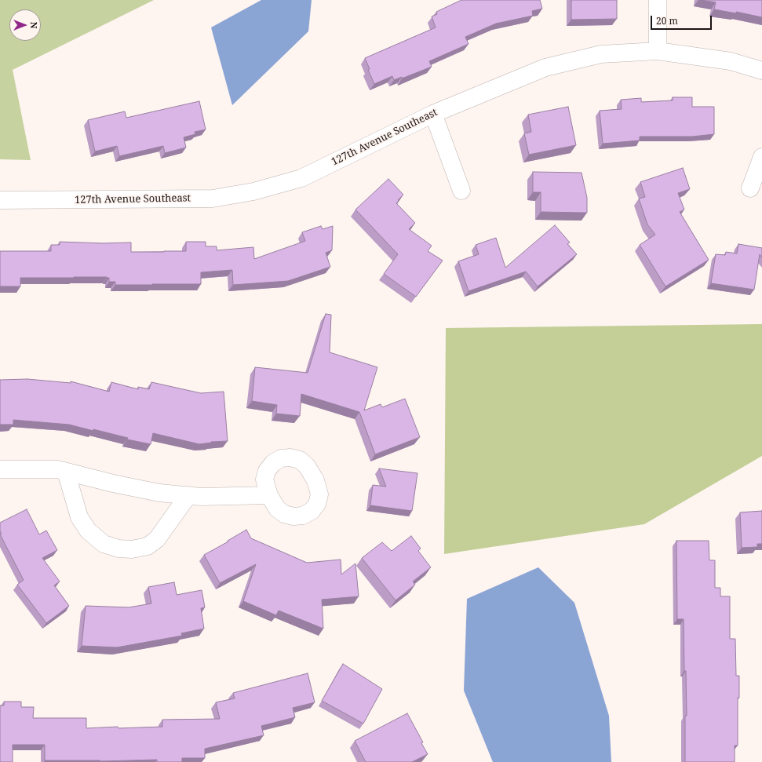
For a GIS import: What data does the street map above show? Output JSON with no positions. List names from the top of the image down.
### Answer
{
  "streets": {
    "street": ["127th Avenue Southeast"]
  },
  "scale_bar": "20 m",
  "north": "right"
}
